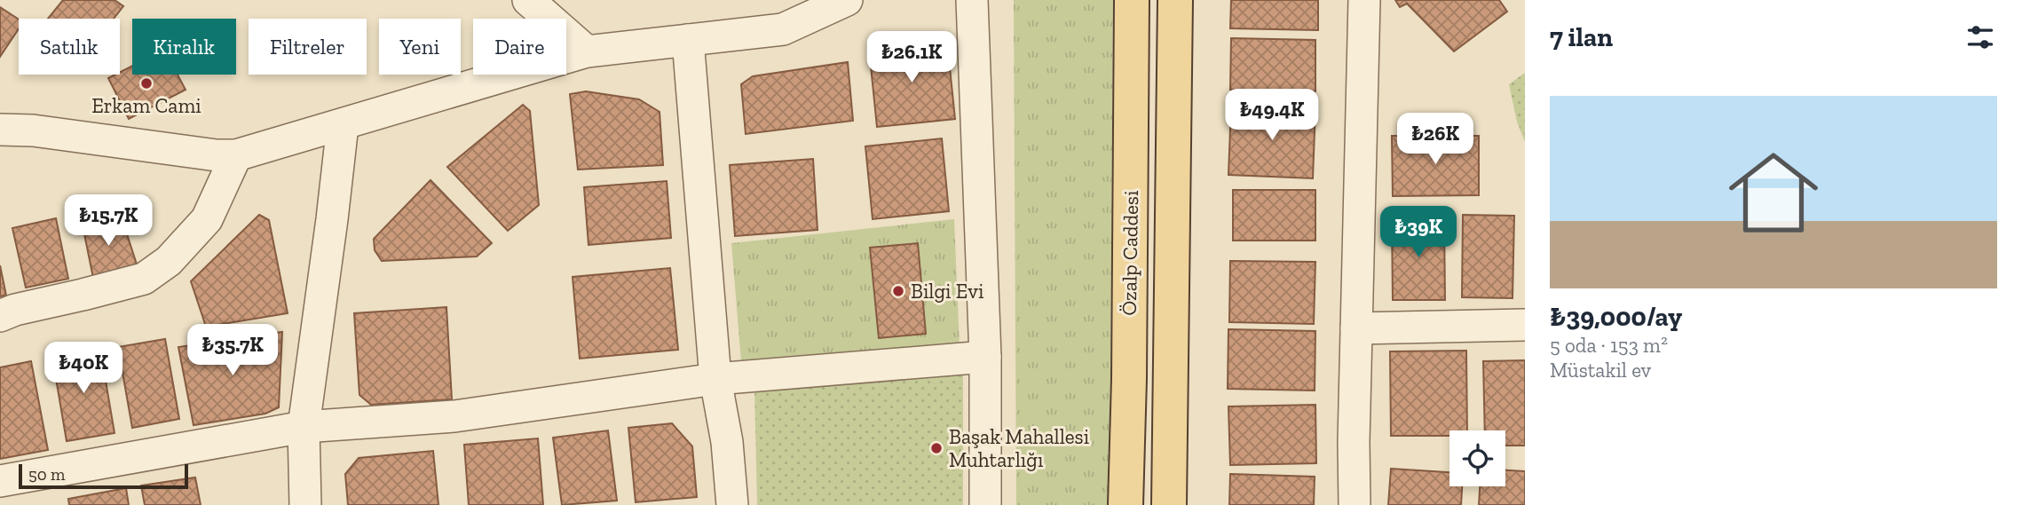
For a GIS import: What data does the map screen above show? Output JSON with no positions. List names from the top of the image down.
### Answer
{
  "streets": {
    "main road": ["Özalp Caddesi"]
  },
  "places": ["Erkam Cami", "Bilgi Evi", "Başak Mahallesi Muhtarlığı"],
  "scale_bar": "50 m",
  "page": {
    "heading": "7 ilan",
    "chip": [
      "Satılık",
      "Kiralık",
      "Filtreler",
      "Yeni",
      "Daire"
    ],
    "price": [
      "₺26.1K",
      "₺49.4K",
      "₺26K",
      "₺15.7K",
      "₺39K",
      "₺35.7K",
      "₺40K"
    ],
    "list": [
      {
        "name": "₺39,000/ay",
        "note": "5 oda · 153 m² · Müstakil ev"
      }
    ],
    "scale": "50 m"
  }
}
